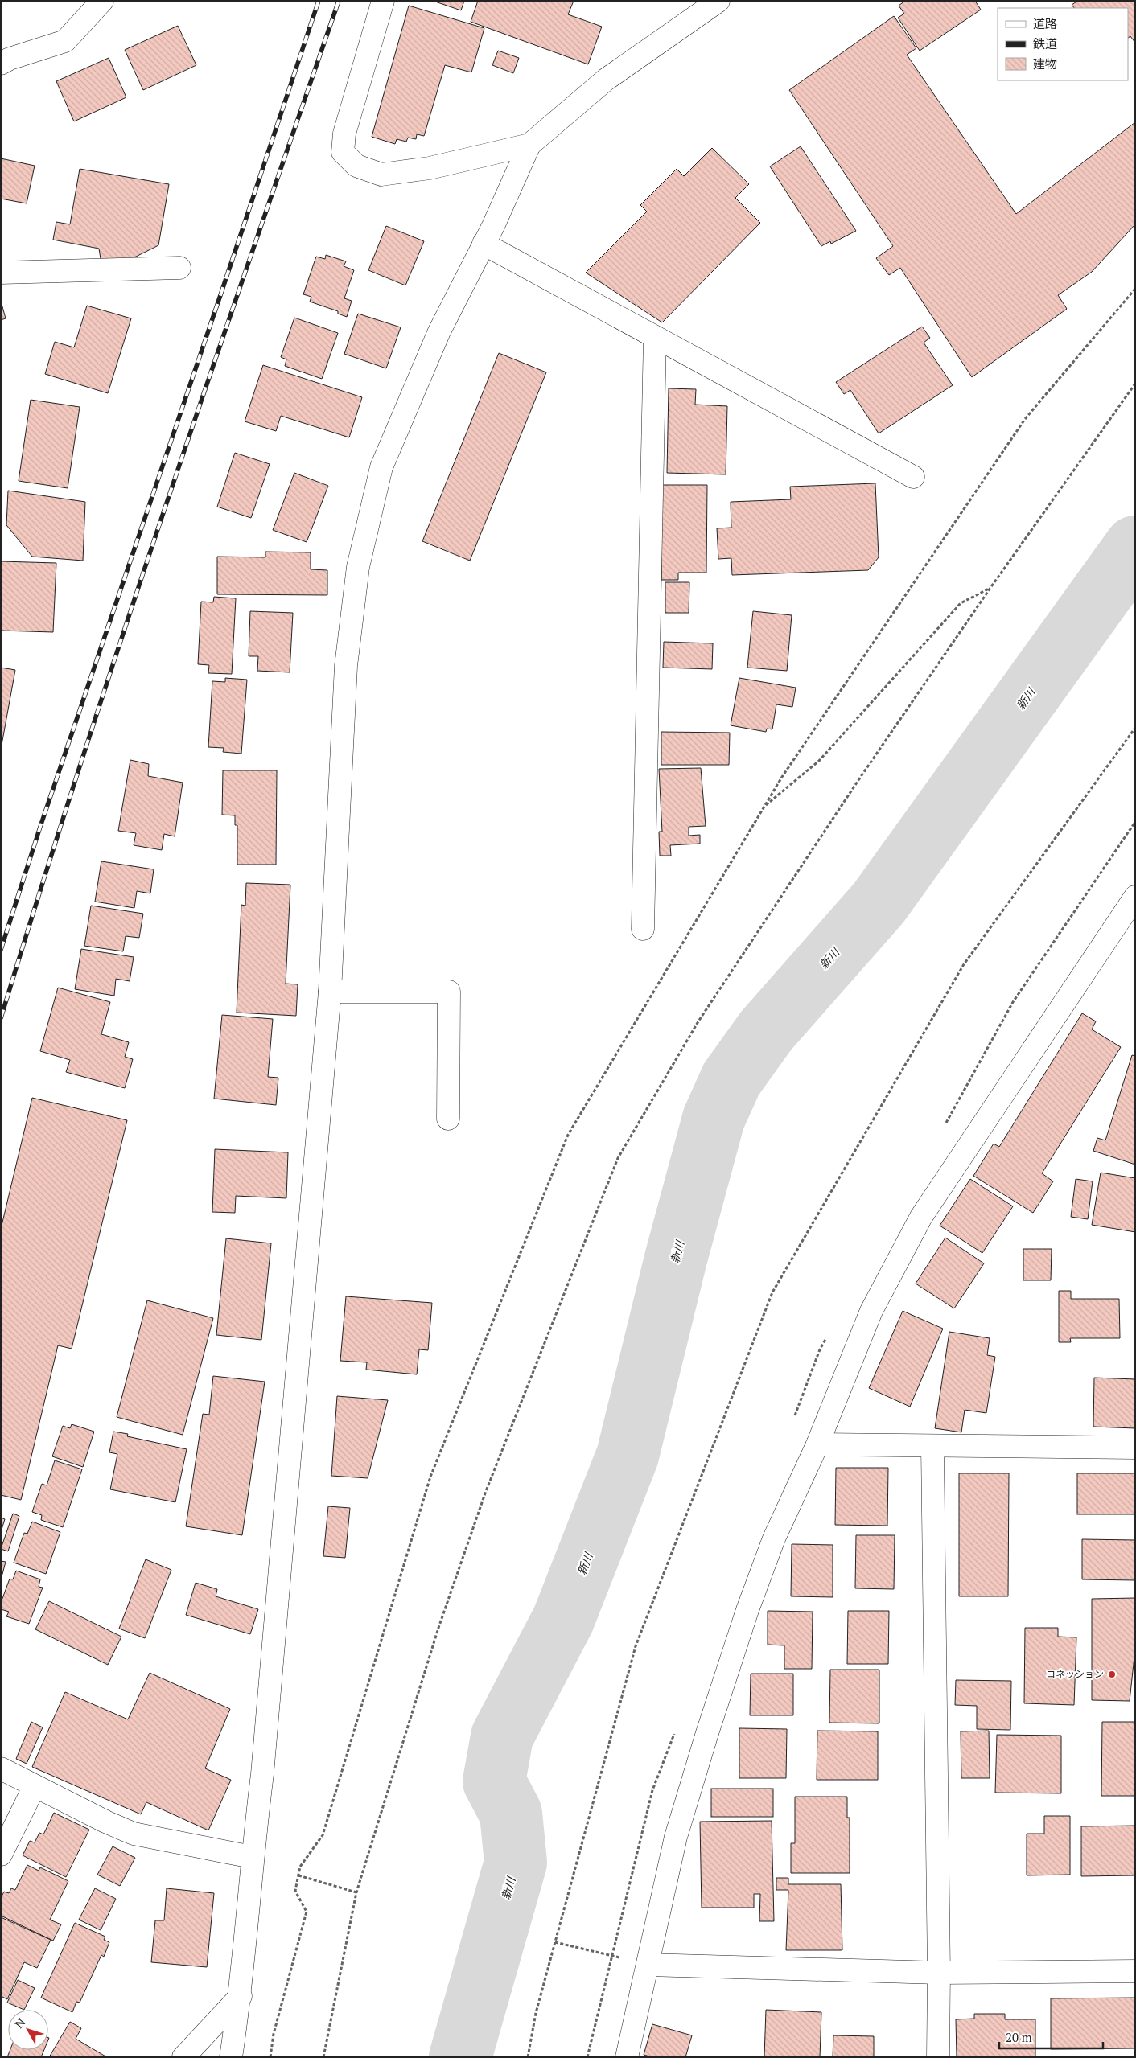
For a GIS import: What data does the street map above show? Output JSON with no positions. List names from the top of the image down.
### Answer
{
  "water": ["新川"],
  "places": ["コネッション"],
  "legend": ["道路", "鉄道", "建物"],
  "scale_bar": "20 m",
  "north": "top left"
}
